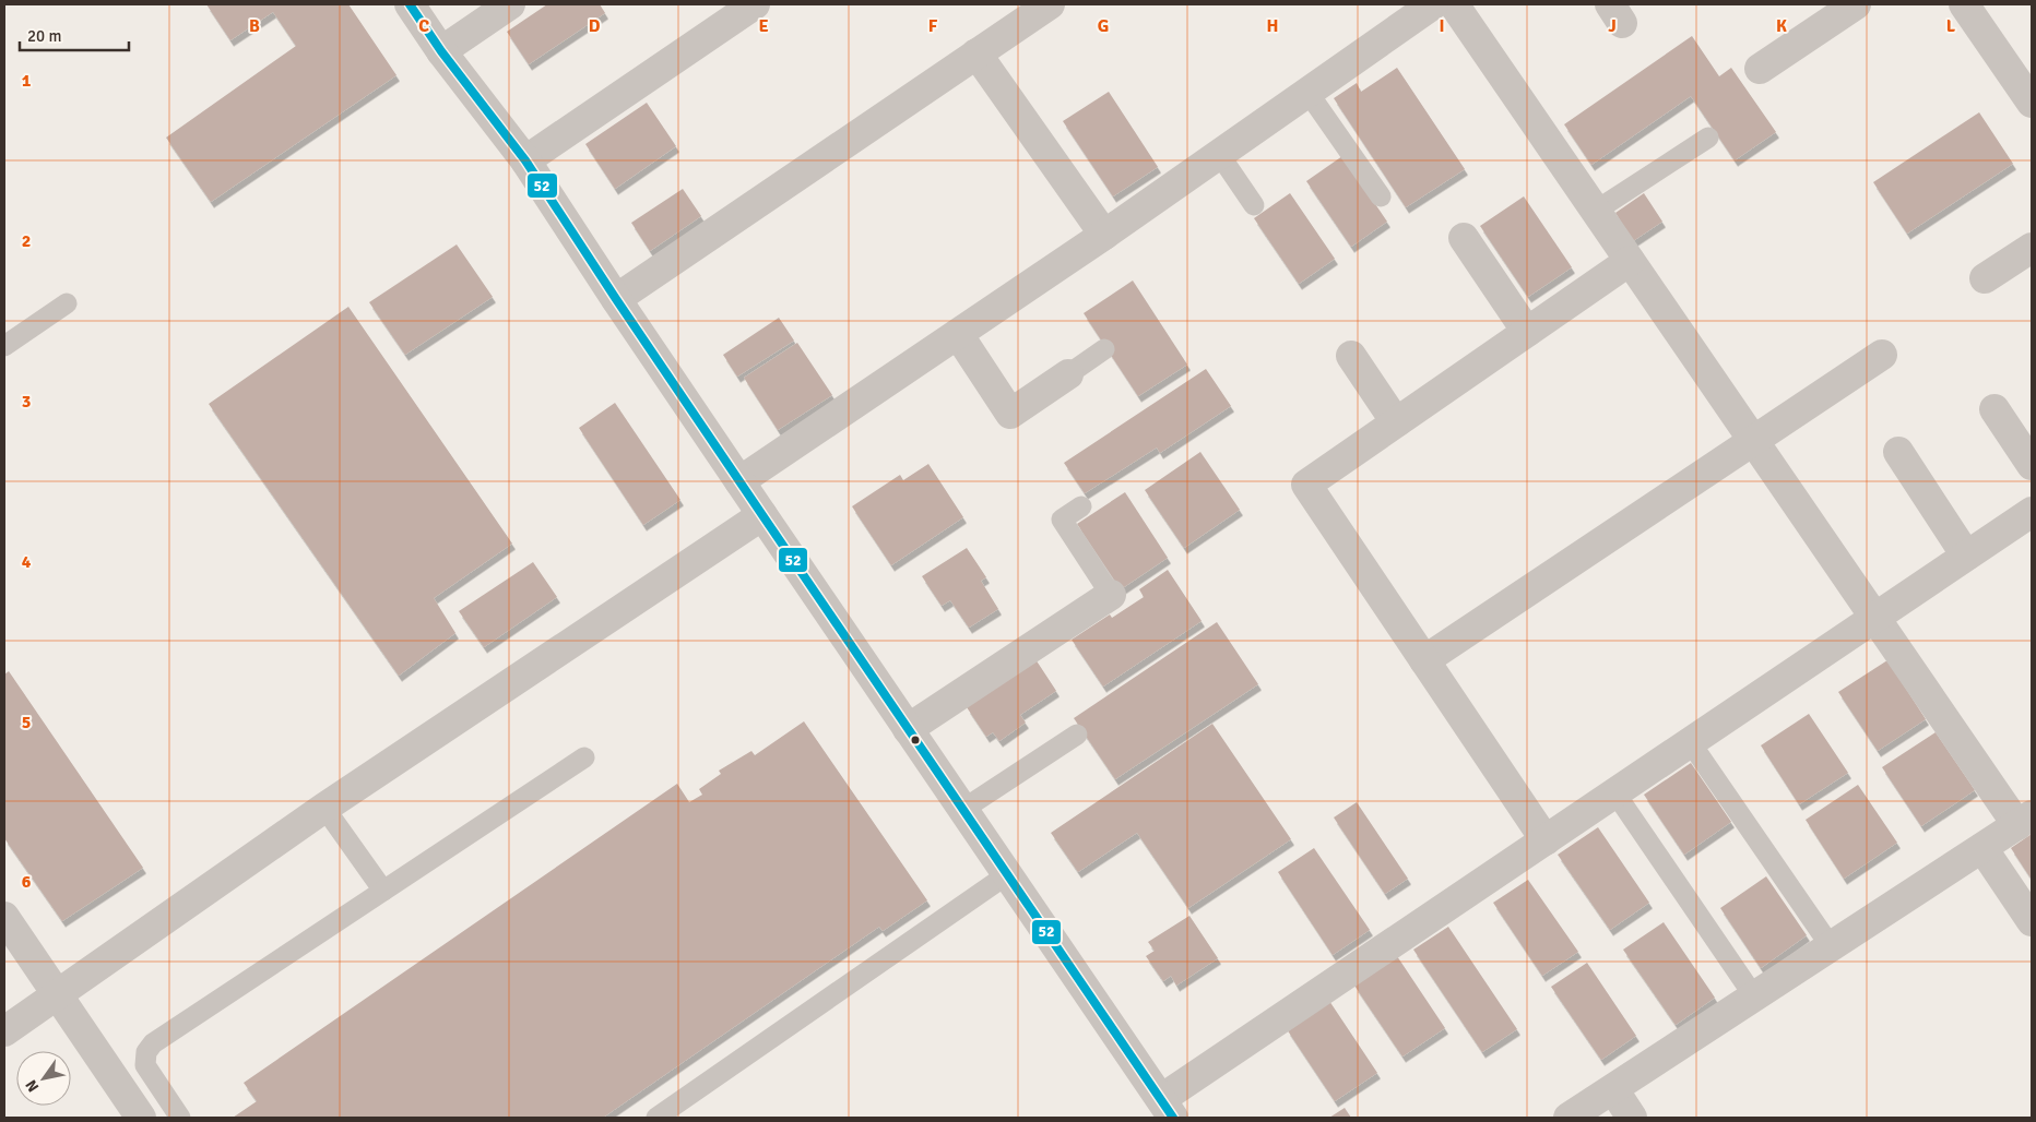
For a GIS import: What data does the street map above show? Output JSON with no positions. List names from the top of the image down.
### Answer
{
  "lines": ["transit line 52"],
  "scale_bar": "20 m",
  "north": "bottom left",
  "grid": {
    "columns": [
      "B",
      "C",
      "D",
      "E",
      "F",
      "G",
      "H",
      "I",
      "J",
      "K",
      "L"
    ],
    "rows": [
      "1",
      "2",
      "3",
      "4",
      "5",
      "6"
    ]
  }
}
